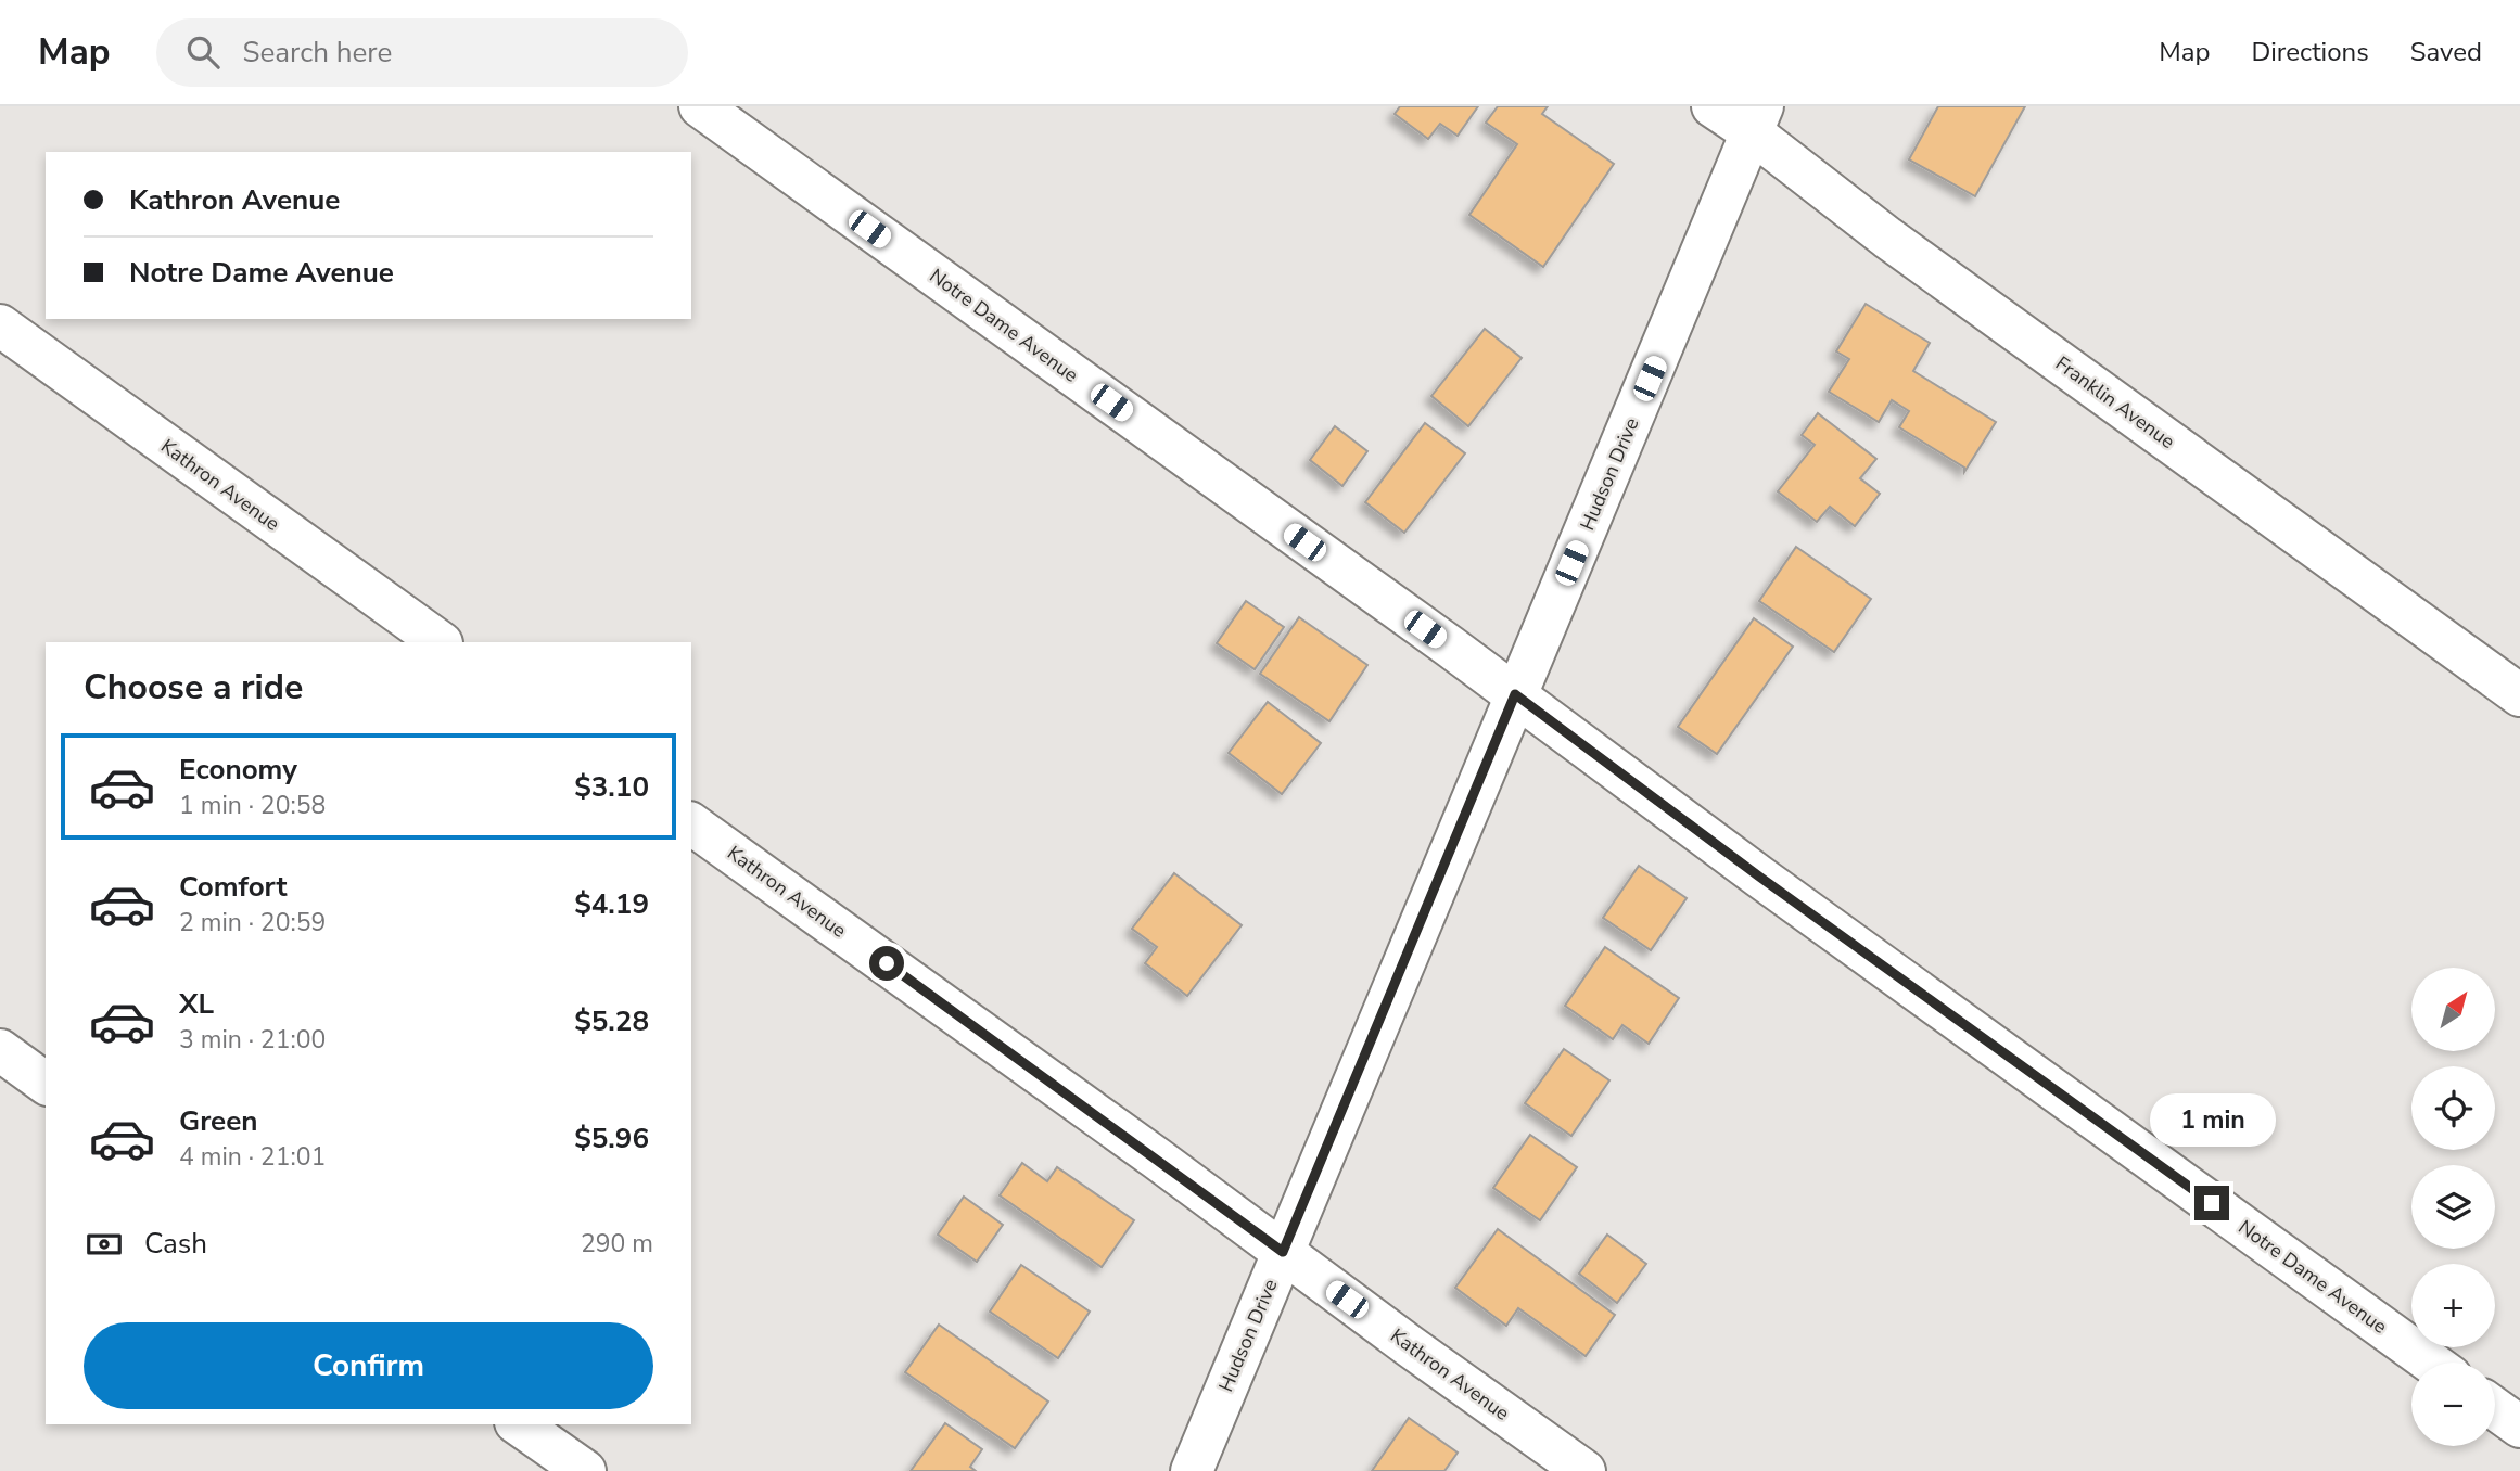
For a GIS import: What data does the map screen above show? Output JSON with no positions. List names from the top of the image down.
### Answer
{
  "streets": {
    "street": [
      "Notre Dame Avenue",
      "Franklin Avenue",
      "Hudson Drive",
      "Kathron Avenue"
    ]
  },
  "crossings": [
    ["Notre Dame Avenue", "Hudson Drive"],
    ["Franklin Avenue", "Hudson Drive"],
    ["Hudson Drive", "Kathron Avenue"]
  ],
  "north": "top right",
  "page": {
    "header": "Map",
    "search": "Search here",
    "nav": ["Map", "Directions", "Saved"],
    "banner": ["Kathron Avenue", "Notre Dame Avenue"],
    "heading": "Choose a ride",
    "list": [
      {
        "name": "Economy",
        "note": "1 min · 20:58",
        "value": "$3.10"
      },
      {
        "name": "Comfort",
        "note": "2 min · 20:59",
        "value": "$4.19"
      },
      {
        "name": "XL",
        "note": "3 min · 21:00",
        "value": "$5.28"
      },
      {
        "name": "Green",
        "note": "4 min · 21:01",
        "value": "$5.96"
      }
    ],
    "map_buttons": ["+", "−"],
    "bubble": "1 min",
    "pay": ["Cash", "290 m"],
    "buttons": "Confirm"
  }
}
